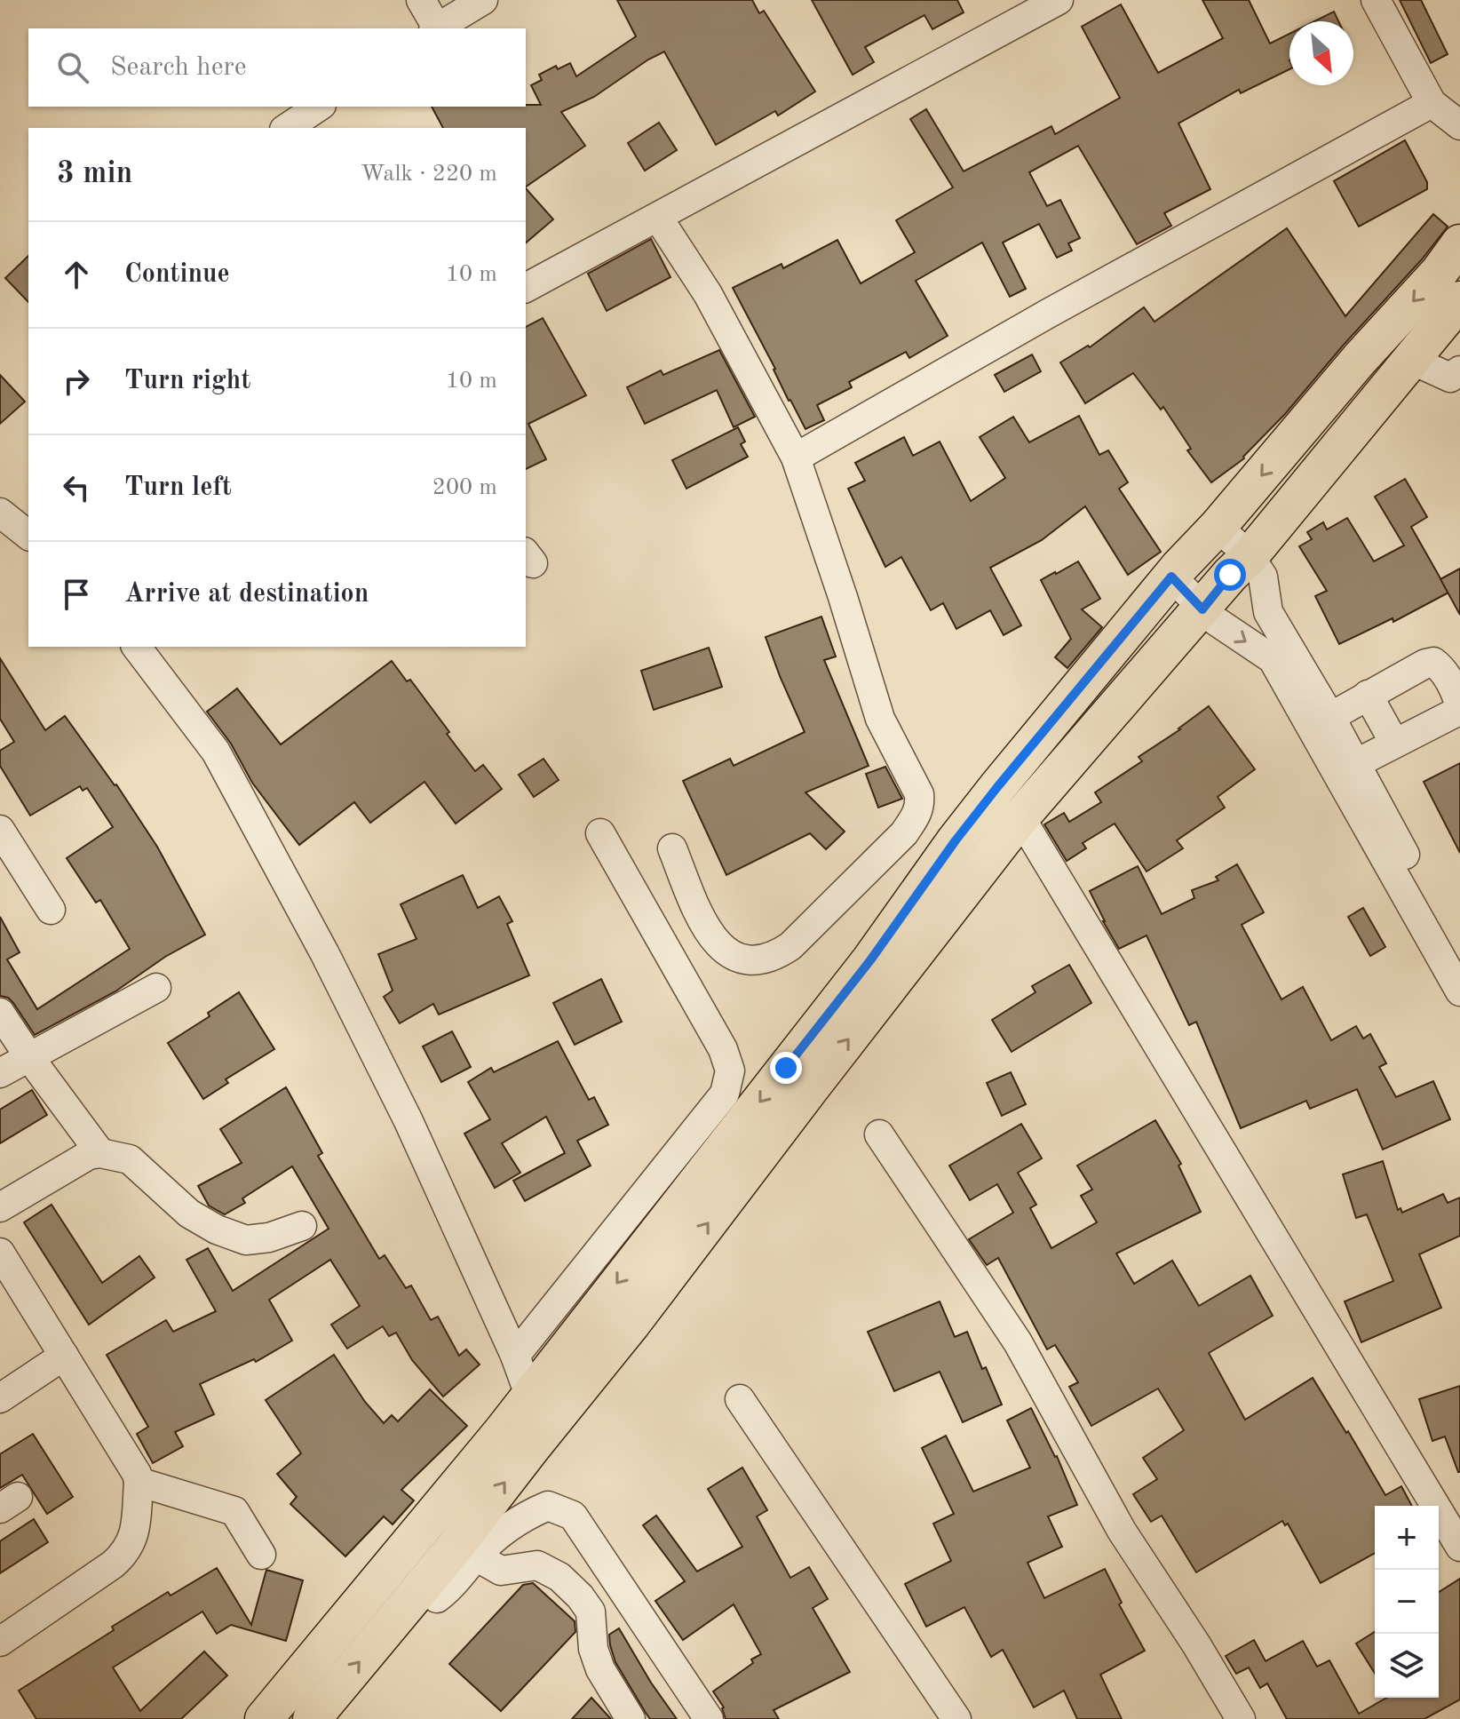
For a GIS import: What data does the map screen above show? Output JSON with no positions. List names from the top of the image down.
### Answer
{
  "north": "bottom right",
  "page": {
    "search": "Search here",
    "heading": ["3 min", "Walk · 220 m"],
    "list": [
      ["Continue", "10 m"],
      ["Turn right", "10 m"],
      ["Turn left", "200 m"],
      "Arrive at destination"
    ],
    "map_buttons": ["+", "−"]
  }
}
